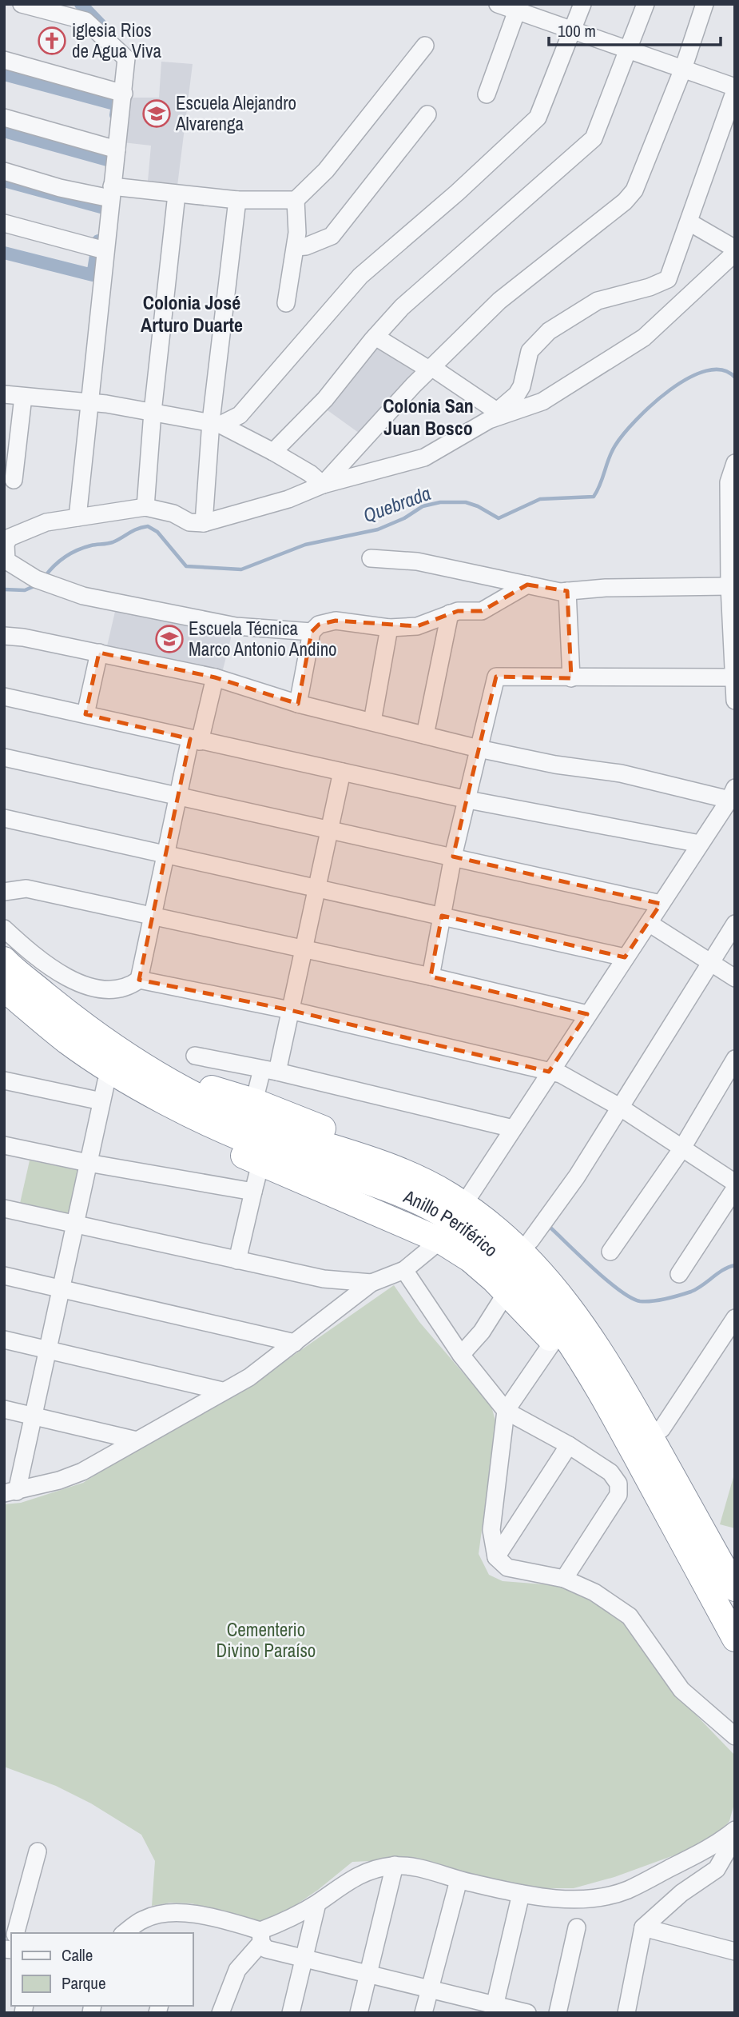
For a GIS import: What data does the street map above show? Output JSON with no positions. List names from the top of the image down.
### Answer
{
  "streets": {
    "highway": ["Anillo Periférico"]
  },
  "districts": ["Colonia José Arturo Duarte", "Colonia San Juan Bosco"],
  "water": ["Quebrada"],
  "parks": ["Cementerio Divino Paraíso"],
  "places": {
    "church": ["iglesia Rios de Agua Viva"],
    "school or university": ["Escuela Alejandro Alvarenga", "Escuela Técnica Marco Antonio Andino"]
  },
  "legend": ["Calle", "Parque"],
  "scale_bar": "100 m"
}
